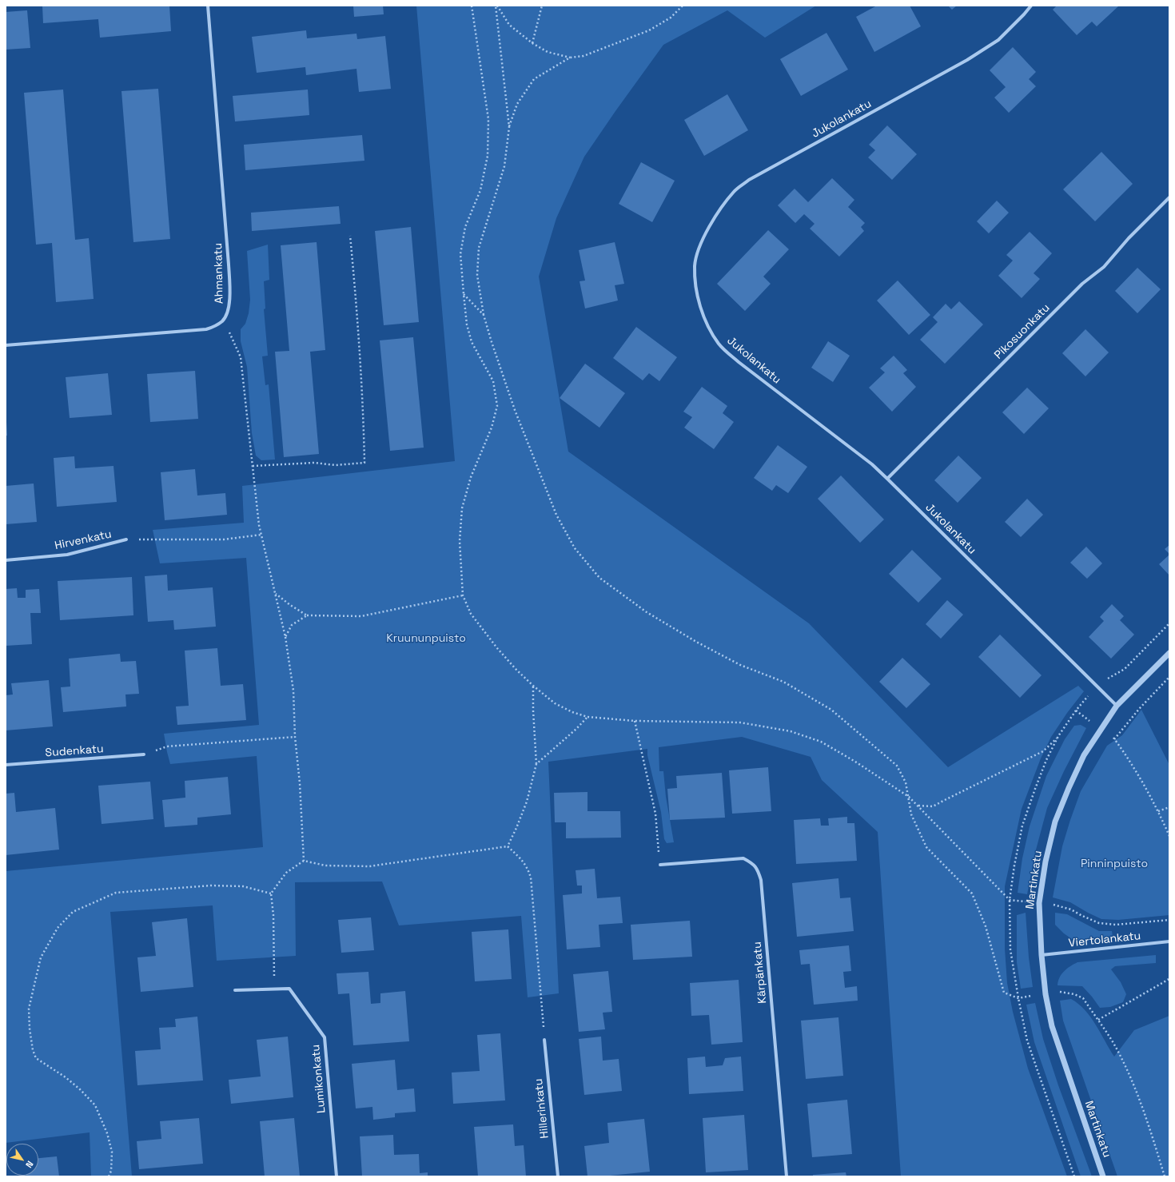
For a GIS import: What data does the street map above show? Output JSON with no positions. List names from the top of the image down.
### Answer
{
  "streets": {
    "street": [
      "Jukolankatu",
      "Ahmankatu",
      "Pikosuonkatu",
      "Hirvenkatu",
      "Sudenkatu",
      "Martinkatu",
      "Viertolankatu",
      "Kärpänkatu",
      "Lumikonkatu",
      "Hillerinkatu"
    ]
  },
  "crossings": [
    ["Jukolankatu", "Pikosuonkatu"],
    ["Jukolankatu", "Martinkatu"],
    ["Martinkatu", "Viertolankatu"]
  ],
  "parks": ["Kruununpuisto", "Pinninpuisto"],
  "north": "bottom right"
}
